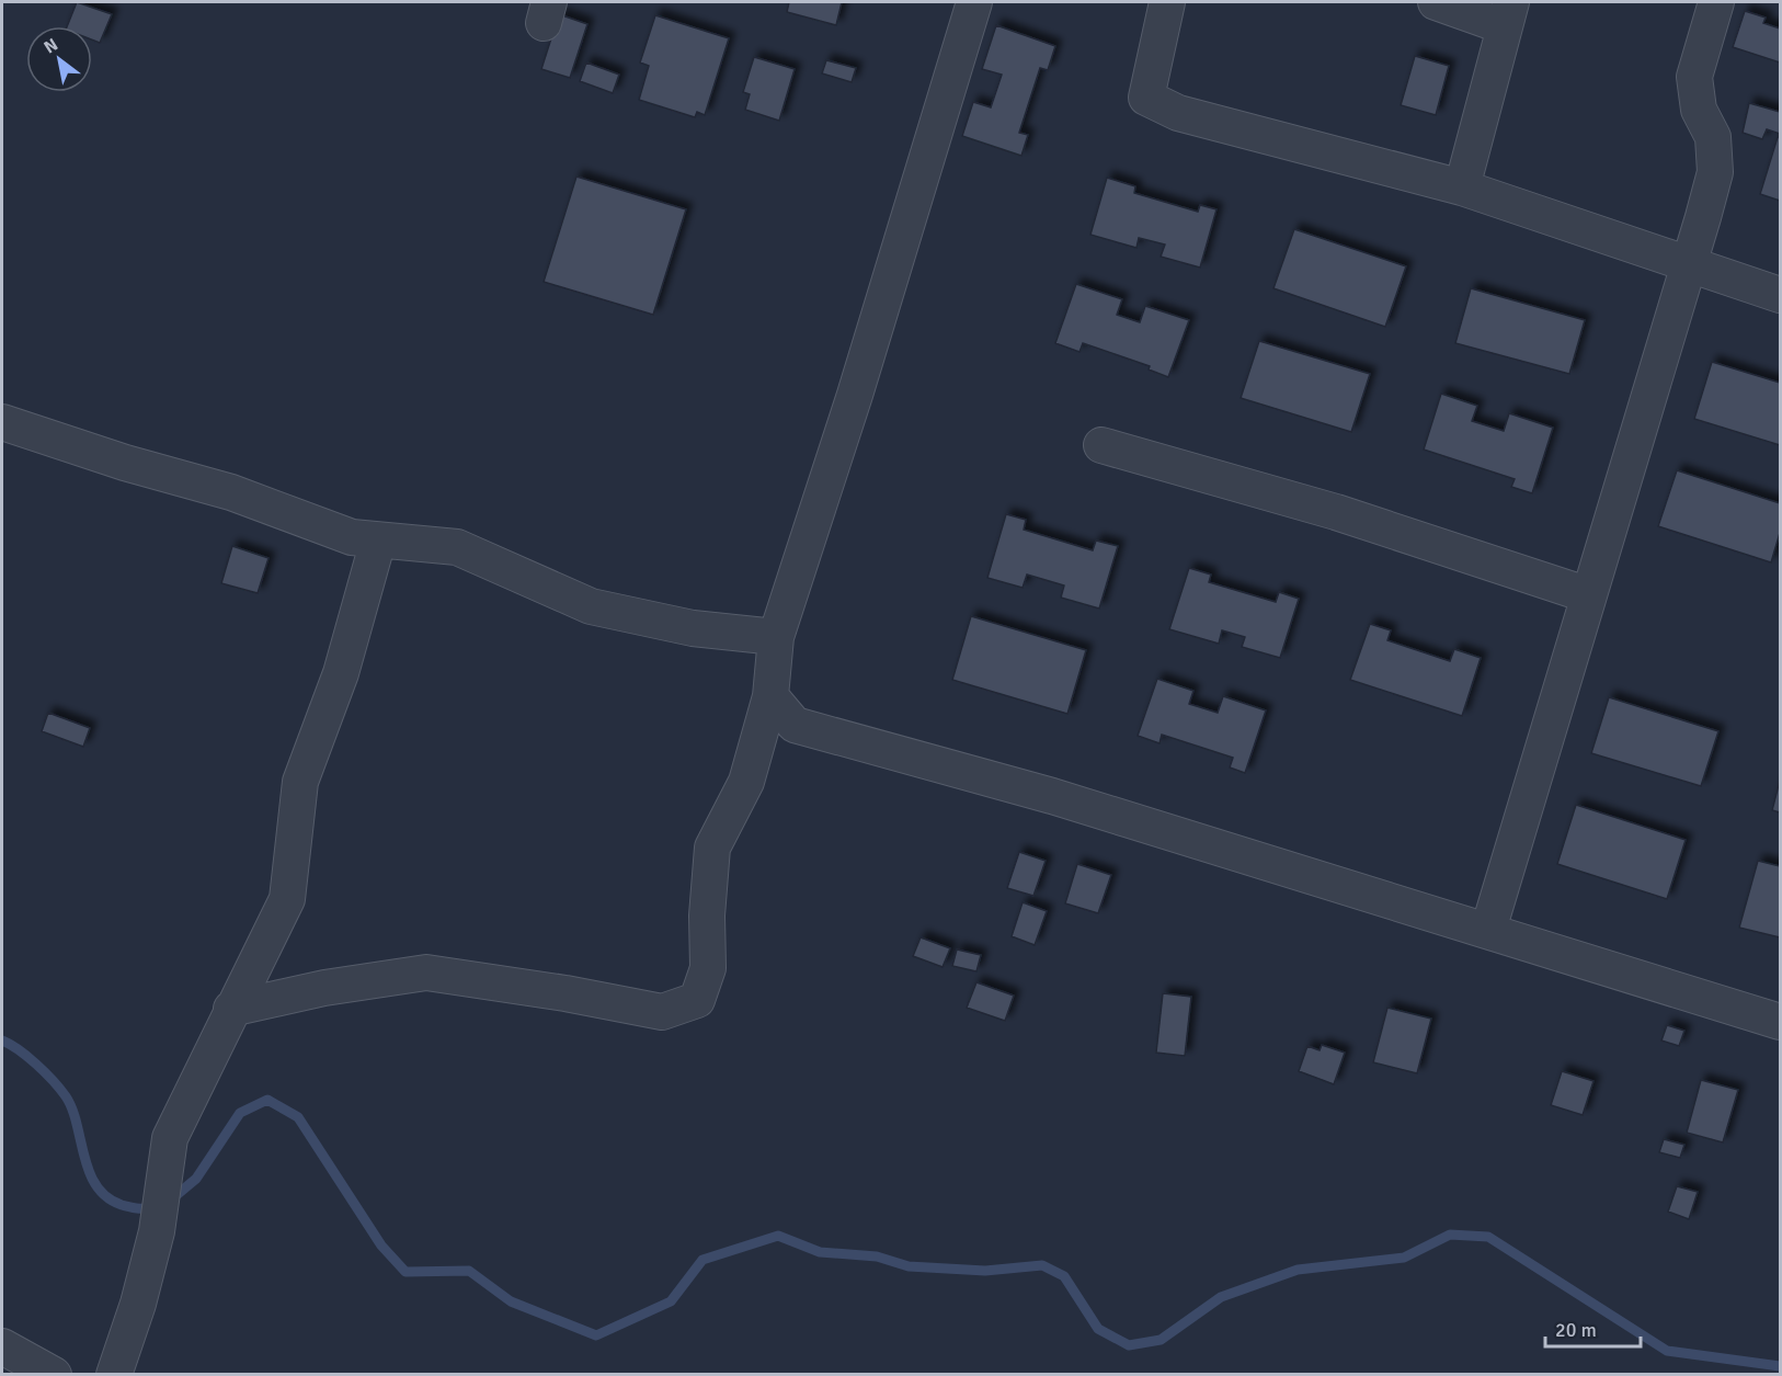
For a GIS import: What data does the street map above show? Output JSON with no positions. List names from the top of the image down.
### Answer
{
  "scale_bar": "20 m",
  "north": "top left"
}
